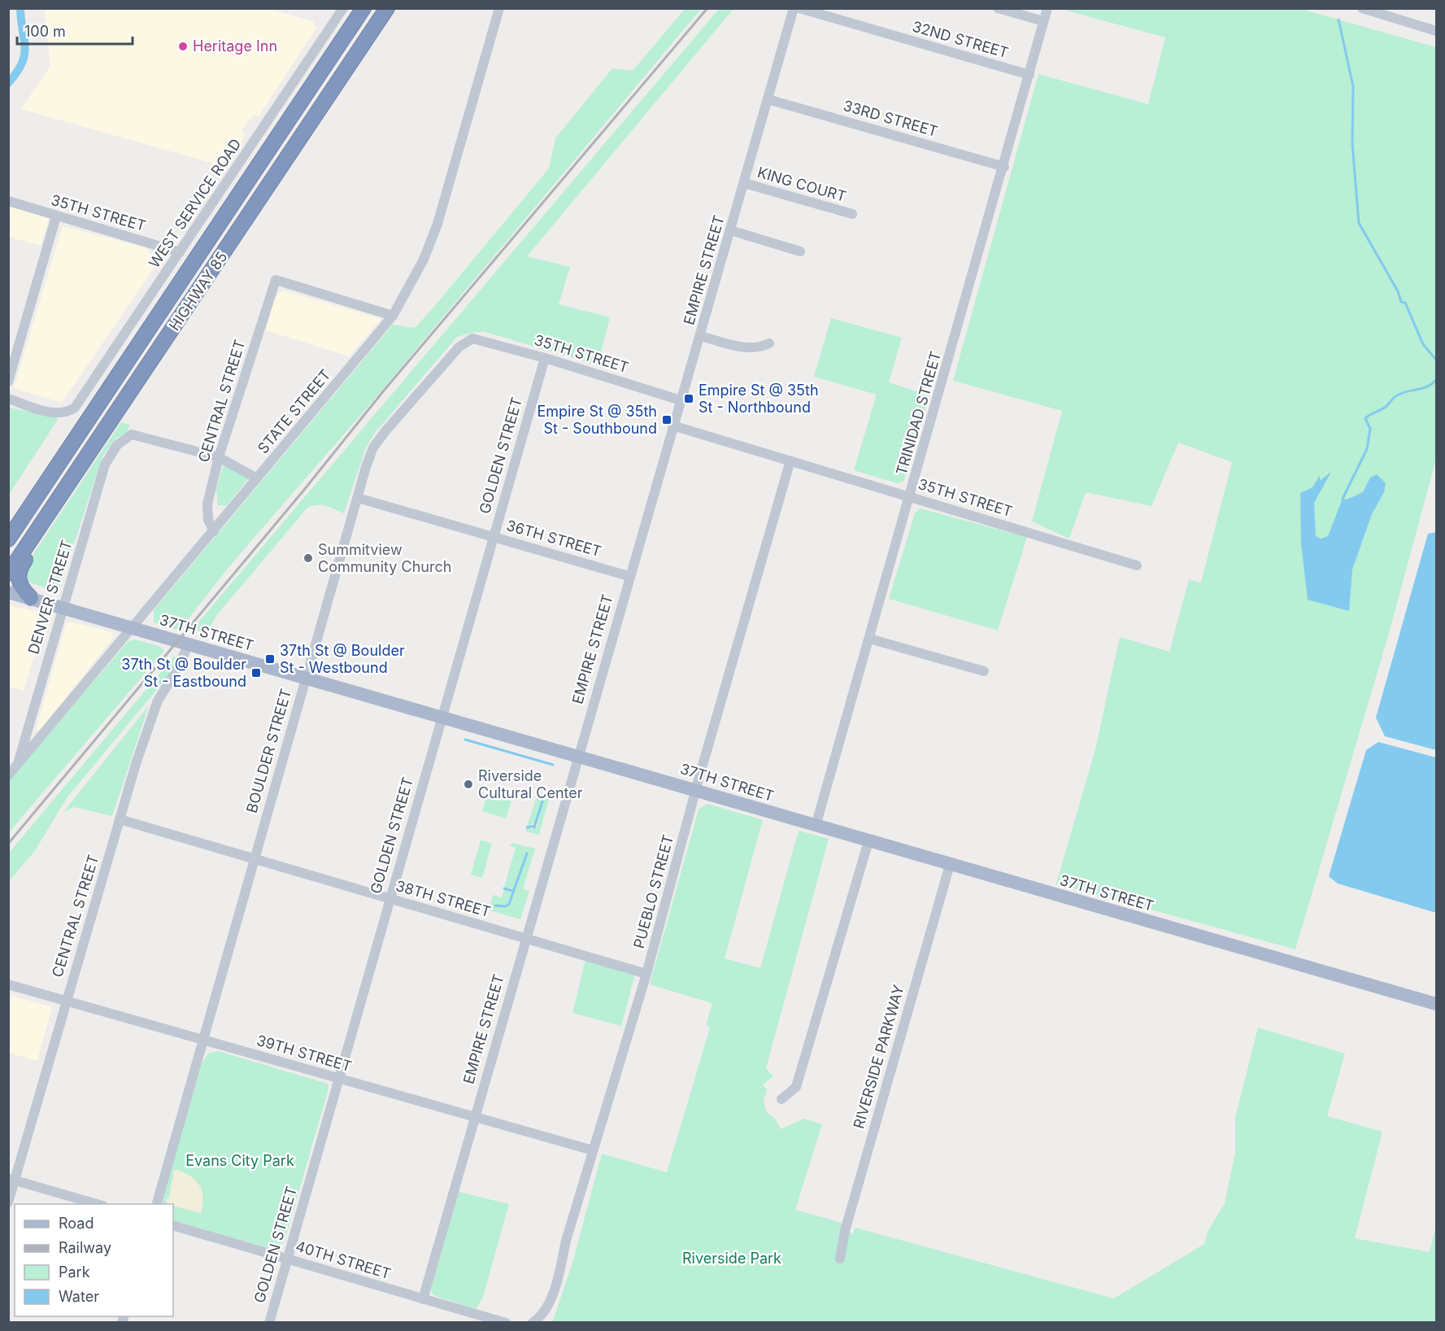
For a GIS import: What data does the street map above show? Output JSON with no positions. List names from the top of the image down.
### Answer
{
  "streets": {
    "highway": ["HIGHWAY 85"],
    "main road": ["37TH STREET"],
    "street": [
      "32ND STREET",
      "33RD STREET",
      "KING COURT",
      "WEST SERVICE ROAD",
      "35TH STREET",
      "EMPIRE STREET",
      "CENTRAL STREET",
      "STATE STREET",
      "TRINIDAD STREET",
      "GOLDEN STREET",
      "36TH STREET",
      "DENVER STREET",
      "BOULDER STREET",
      "PUEBLO STREET",
      "38TH STREET",
      "39TH STREET",
      "RIVERSIDE PARKWAY",
      "40TH STREET"
    ]
  },
  "crossings": [
    ["32ND STREET", "TRINIDAD STREET"],
    ["33RD STREET", "EMPIRE STREET"],
    ["33RD STREET", "TRINIDAD STREET"],
    ["KING COURT", "EMPIRE STREET"],
    ["WEST SERVICE ROAD", "35TH STREET"],
    ["35TH STREET", "EMPIRE STREET"],
    ["35TH STREET", "TRINIDAD STREET"],
    ["35TH STREET", "GOLDEN STREET"],
    ["35TH STREET", "BOULDER STREET"],
    ["35TH STREET", "PUEBLO STREET"],
    ["EMPIRE STREET", "36TH STREET"],
    ["EMPIRE STREET", "37TH STREET"],
    ["EMPIRE STREET", "38TH STREET"],
    ["EMPIRE STREET", "39TH STREET"],
    ["EMPIRE STREET", "40TH STREET"],
    ["CENTRAL STREET", "STATE STREET"],
    ["CENTRAL STREET", "DENVER STREET"],
    ["CENTRAL STREET", "37TH STREET"],
    ["CENTRAL STREET", "38TH STREET"],
    ["CENTRAL STREET", "39TH STREET"],
    ["STATE STREET", "DENVER STREET"],
    ["STATE STREET", "37TH STREET"],
    ["TRINIDAD STREET", "37TH STREET"],
    ["GOLDEN STREET", "36TH STREET"],
    ["GOLDEN STREET", "37TH STREET"],
    ["GOLDEN STREET", "38TH STREET"],
    ["GOLDEN STREET", "39TH STREET"],
    ["GOLDEN STREET", "40TH STREET"],
    ["36TH STREET", "BOULDER STREET"],
    ["DENVER STREET", "37TH STREET"],
    ["37TH STREET", "BOULDER STREET"],
    ["37TH STREET", "PUEBLO STREET"],
    ["37TH STREET", "RIVERSIDE PARKWAY"],
    ["BOULDER STREET", "38TH STREET"],
    ["BOULDER STREET", "39TH STREET"],
    ["PUEBLO STREET", "38TH STREET"],
    ["PUEBLO STREET", "39TH STREET"]
  ],
  "parks": ["Evans City Park", "Riverside Park"],
  "places": {
    "other": ["Heritage Inn", "Summitview Community Church", "Riverside Cultural Center"],
    "transit": [
      "Empire St @ 35th St - Northbound",
      "Empire St @ 35th St - Southbound",
      "37th St @ Boulder St - Westbound",
      "37th St @ Boulder St - Eastbound"
    ]
  },
  "legend": [
    "Road",
    "Railway",
    "Park",
    "Water"
  ],
  "scale_bar": "100 m"
}
